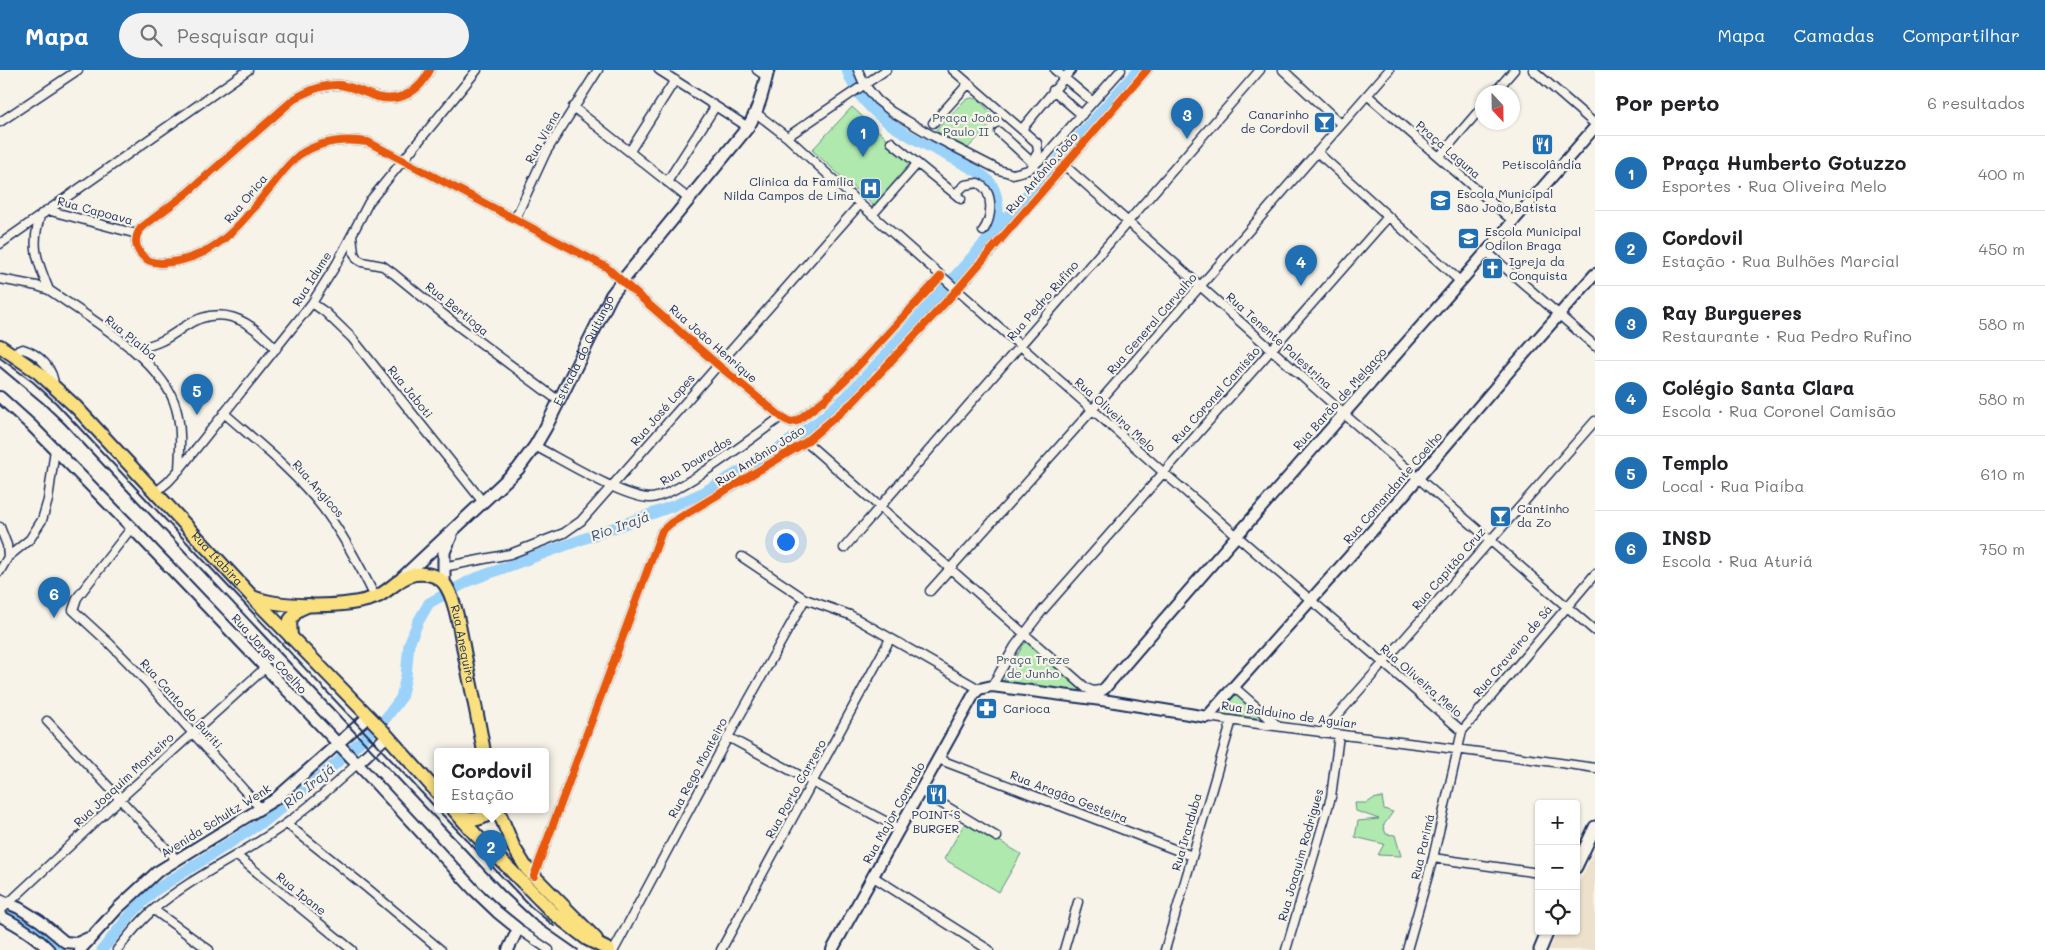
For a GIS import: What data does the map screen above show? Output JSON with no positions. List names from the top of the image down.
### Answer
{
  "streets": {
    "main road": ["Estrada do Quitungo", "Rua Itabira", "Rua Anequirá"],
    "street": [
      "Rua Viena",
      "Praça Laguna",
      "Rua Antônio João",
      "Rua Orica",
      "Rua Capoava",
      "Rua Idume",
      "Rua Pedro Rufino",
      "Rua Bertioga",
      "Rua General Carvalho",
      "Rua Piaíba",
      "Rua Tenente Palestrina",
      "Rua João Henrique",
      "Rua Jaboti",
      "Rua Coronel Camisão",
      "Rua Barão de Melgaço",
      "Rua José Lopes",
      "Rua Oliveira Melo",
      "Rua Dourados",
      "Rua Comandante Coelho",
      "Rua Angicos",
      "Rua Capitão Cruz",
      "Rua Craveiro de Sá",
      "Rua Jorge Coelho",
      "Rua Canto do Buriti",
      "Rua Balduino de Aguiar",
      "Rua Rego Monteiro",
      "Rua Joaquim Monteiro",
      "Rua Porto Carrero",
      "Rua Aragão Gesteira",
      "Rua Major Conrado",
      "Avenida Schultz Wenk",
      "Rua Iranduba",
      "Rua Parimá",
      "Rua Joaquim Rodrigues",
      "Rua Ipane"
    ]
  },
  "crossings": [
    ["Rua Viena", "Rua Orica"],
    ["Praça Laguna", "Rua General Carvalho"],
    ["Praça Laguna", "Rua Barão de Melgaço"],
    ["Rua Antônio João", "Rua Tenente Palestrina"],
    ["Rua Antônio João", "Rua João Henrique"],
    ["Rua Antônio João", "Rua Oliveira Melo"],
    ["Rua Orica", "Rua Capoava"],
    ["Rua Orica", "Rua Idume"],
    ["Rua Orica", "Rua João Henrique"],
    ["Rua Orica", "Estrada do Quitungo"],
    ["Rua Idume", "Rua Bertioga"],
    ["Rua Idume", "Rua Piaíba"],
    ["Rua Idume", "Rua Jaboti"],
    ["Rua Idume", "Rua Angicos"],
    ["Rua Idume", "Rua Itabira"],
    ["Rua Pedro Rufino", "Rua Tenente Palestrina"],
    ["Rua Pedro Rufino", "Rua Oliveira Melo"],
    ["Rua Bertioga", "Estrada do Quitungo"],
    ["Rua General Carvalho", "Rua Tenente Palestrina"],
    ["Rua General Carvalho", "Rua Oliveira Melo"],
    ["Rua Tenente Palestrina", "Rua Coronel Camisão"],
    ["Rua Tenente Palestrina", "Rua Barão de Melgaço"],
    ["Rua Tenente Palestrina", "Rua Comandante Coelho"],
    ["Rua Tenente Palestrina", "Rua Capitão Cruz"],
    ["Rua Tenente Palestrina", "Rua Craveiro de Sá"],
    ["Rua João Henrique", "Estrada do Quitungo"],
    ["Rua João Henrique", "Rua José Lopes"],
    ["Rua João Henrique", "Rua Dourados"],
    ["Estrada do Quitungo", "Rua Jaboti"],
    ["Estrada do Quitungo", "Rua José Lopes"],
    ["Estrada do Quitungo", "Rua Oliveira Melo"],
    ["Estrada do Quitungo", "Rua Dourados"],
    ["Estrada do Quitungo", "Rua Angicos"],
    ["Estrada do Quitungo", "Rua Itabira"],
    ["Estrada do Quitungo", "Rua Anequirá"],
    ["Rua Coronel Camisão", "Rua Oliveira Melo"],
    ["Rua Coronel Camisão", "Rua Balduino de Aguiar"],
    ["Rua Barão de Melgaço", "Rua Oliveira Melo"],
    ["Rua Barão de Melgaço", "Rua Balduino de Aguiar"],
    ["Rua José Lopes", "Rua Oliveira Melo"],
    ["Rua José Lopes", "Rua Dourados"],
    ["Rua Oliveira Melo", "Rua Comandante Coelho"],
    ["Rua Oliveira Melo", "Rua Capitão Cruz"],
    ["Rua Oliveira Melo", "Rua Craveiro de Sá"],
    ["Rua Comandante Coelho", "Rua Balduino de Aguiar"],
    ["Rua Itabira", "Avenida Schultz Wenk"],
    ["Rua Capitão Cruz", "Rua Balduino de Aguiar"],
    ["Rua Craveiro de Sá", "Rua Balduino de Aguiar"],
    ["Rua Craveiro de Sá", "Rua Parimá"],
    ["Rua Jorge Coelho", "Rua Canto do Buriti"],
    ["Rua Jorge Coelho", "Rua Joaquim Monteiro"],
    ["Rua Jorge Coelho", "Avenida Schultz Wenk"],
    ["Rua Canto do Buriti", "Rua Joaquim Monteiro"],
    ["Rua Canto do Buriti", "Avenida Schultz Wenk"],
    ["Rua Balduino de Aguiar", "Rua Major Conrado"],
    ["Rua Balduino de Aguiar", "Rua Iranduba"],
    ["Rua Balduino de Aguiar", "Rua Parimá"],
    ["Rua Balduino de Aguiar", "Rua Joaquim Rodrigues"],
    ["Rua Aragão Gesteira", "Rua Major Conrado"],
    ["Rua Aragão Gesteira", "Rua Iranduba"]
  ],
  "water": ["Rio Irajá"],
  "parks": ["Praça João Paulo II", "Praça Treze de Junho"],
  "places": {
    "bar": ["Canarinho de Cordovil", "Cantinho da Zo"],
    "restaurant": ["Petiscolândia", "POINT´S BURGER"],
    "hospital": ["Clínica da Família Nilda Campos de Lima"],
    "school or university": ["Escola Municipal São João Batista", "Escola Municipal Odilon Braga"],
    "church": ["Igreja da Conquista"],
    "pharmacy": ["Carioca"]
  },
  "north": "bottom",
  "page": {
    "header": "Mapa",
    "search": "Pesquisar aqui",
    "nav": ["Mapa", "Camadas", "Compartilhar"],
    "heading": ["Por perto", "6 resultados"],
    "pins": [
      "3",
      "1",
      "4",
      "5",
      "6",
      "2"
    ],
    "list": [
      {
        "mark": "1",
        "name": "Praça Humberto Gotuzzo",
        "note": "Esportes · Rua Oliveira Melo",
        "value": "400 m"
      },
      {
        "mark": "2",
        "name": "Cordovil",
        "note": "Estação · Rua Bulhões Marcial",
        "value": "450 m"
      },
      {
        "mark": "3",
        "name": "Ray Burgueres",
        "note": "Restaurante · Rua Pedro Rufino",
        "value": "580 m"
      },
      {
        "mark": "4",
        "name": "Colégio Santa Clara",
        "note": "Escola · Rua Coronel Camisão",
        "value": "580 m"
      },
      {
        "mark": "5",
        "name": "Templo",
        "note": "Local · Rua Piaíba",
        "value": "610 m"
      },
      {
        "mark": "6",
        "name": "INSD",
        "note": "Escola · Rua Aturiá",
        "value": "750 m"
      }
    ],
    "popup": ["Cordovil", "Estação"],
    "map_buttons": ["+", "−"]
  }
}
